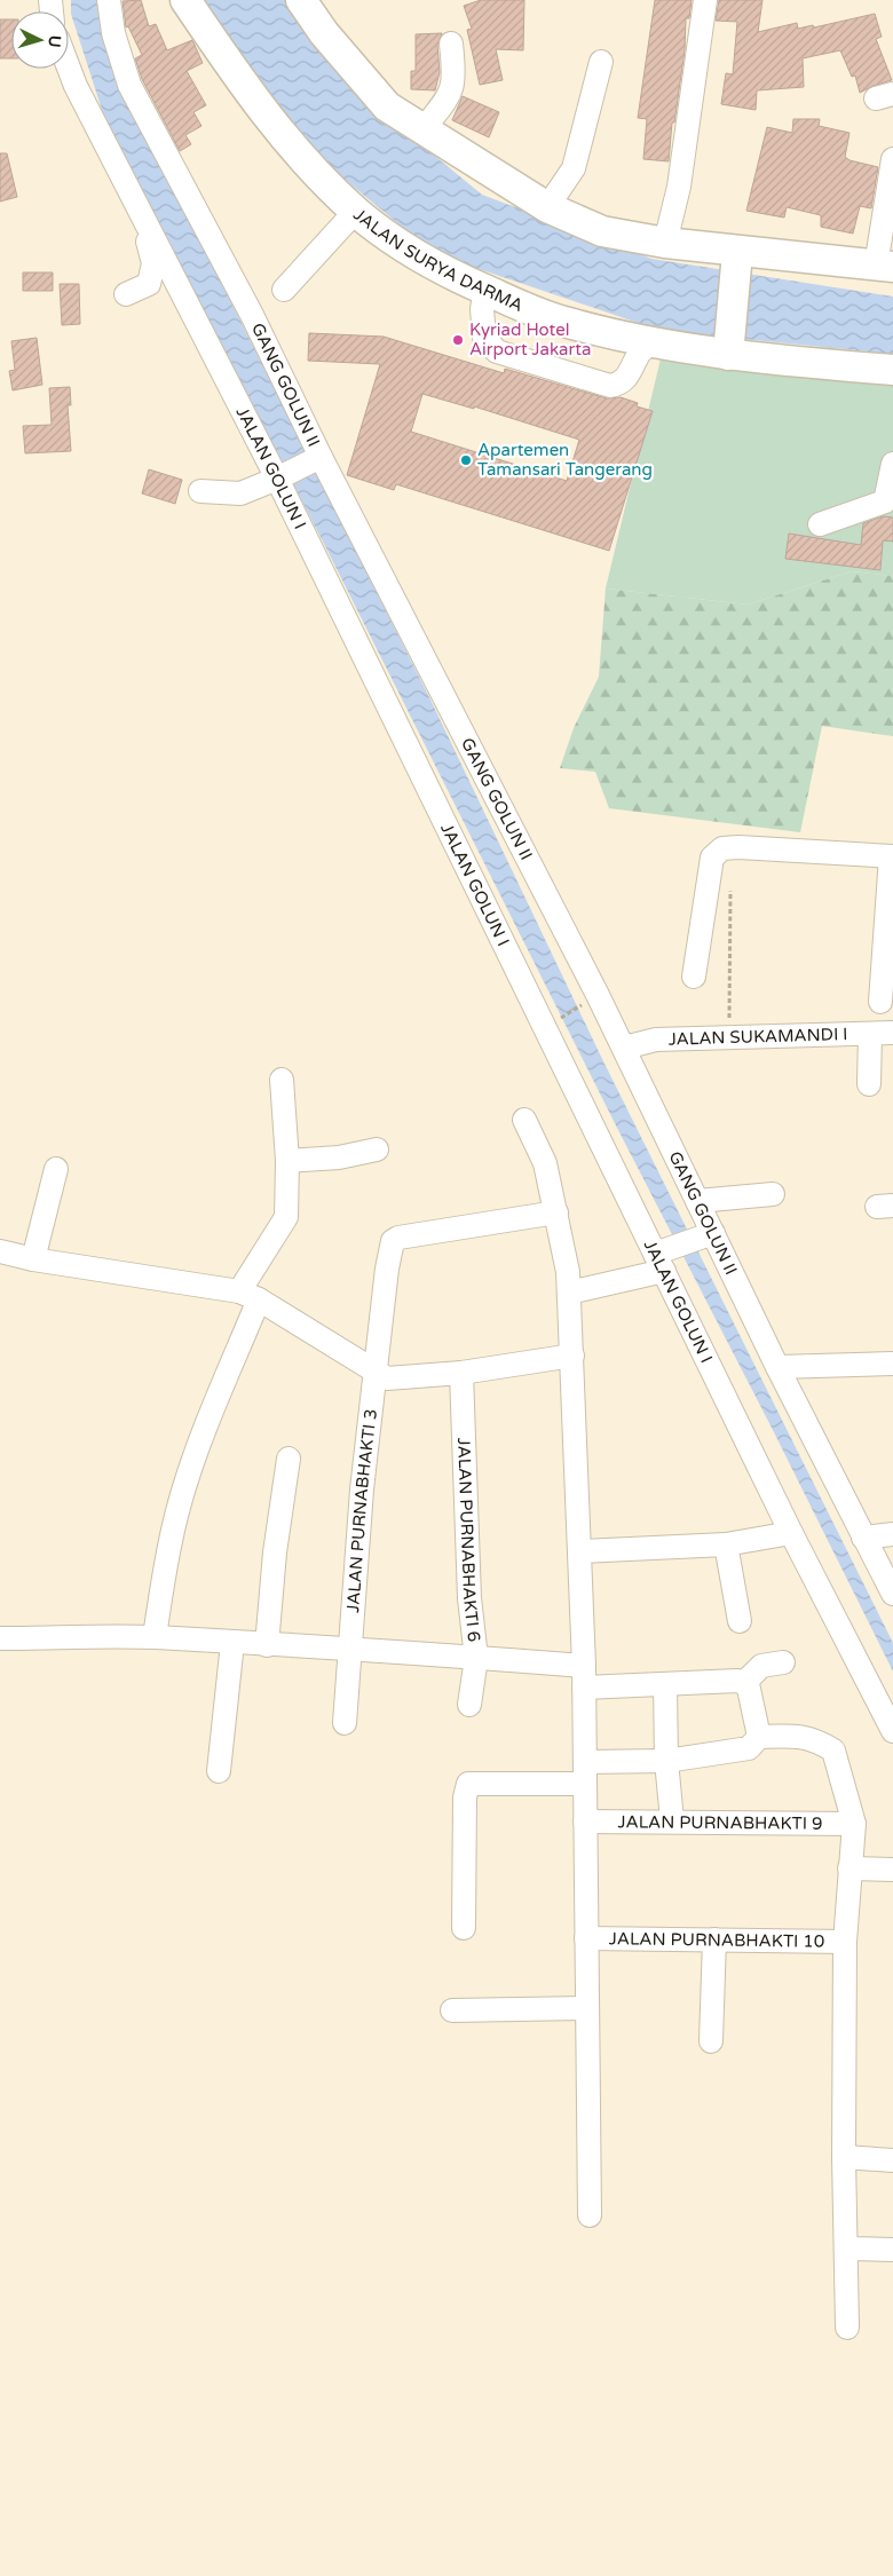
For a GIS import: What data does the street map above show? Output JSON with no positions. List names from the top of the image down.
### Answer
{
  "streets": {
    "main road": ["JALAN SURYA DARMA"],
    "street": [
      "GANG GOLUN II",
      "JALAN GOLUN I",
      "JALAN SUKAMANDI I",
      "JALAN PURNABHAKTI 3",
      "JALAN PURNABHAKTI 6",
      "JALAN PURNABHAKTI 9",
      "JALAN PURNABHAKTI 10"
    ]
  },
  "crossings": [
    ["GANG GOLUN II", "JALAN SUKAMANDI I"]
  ],
  "places": ["Kyriad Hotel Airport Jakarta", "Apartemen Tamansari Tangerang"],
  "north": "right"
}
